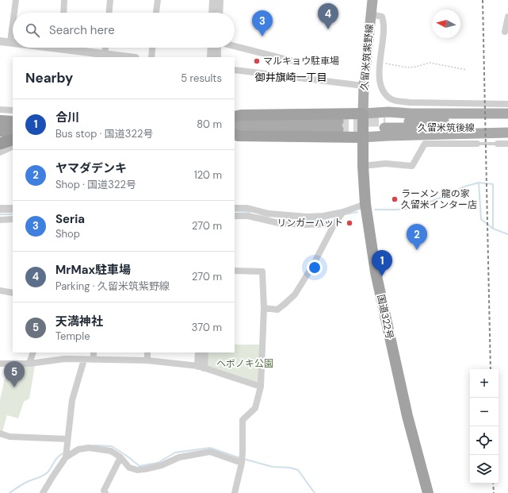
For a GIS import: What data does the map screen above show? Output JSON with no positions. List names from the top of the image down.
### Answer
{
  "streets": {
    "highway": ["国道322号"],
    "main road": ["久留米筑紫野線", "久留米筑後線"]
  },
  "crossings": [
    ["久留米筑紫野線", "国道322号"]
  ],
  "districts": ["御井旗崎一丁目"],
  "parks": ["ヘボノキ公園"],
  "places": ["マルキョウ駐車場", "ラーメン 龍の家 久留米インター店", "リンガーハット"],
  "north": "left",
  "page": {
    "pins": [
      "4",
      "3",
      "2",
      "1",
      "5"
    ],
    "search": "Search here",
    "heading": ["Nearby", "5 results"],
    "list": [
      {
        "mark": "1",
        "name": "合川",
        "note": "Bus stop · 国道322号",
        "value": "80 m"
      },
      {
        "mark": "2",
        "name": "ヤマダデンキ",
        "note": "Shop · 国道322号",
        "value": "120 m"
      },
      {
        "mark": "3",
        "name": "Seria",
        "note": "Shop",
        "value": "270 m"
      },
      {
        "mark": "4",
        "name": "MrMax駐車場",
        "note": "Parking · 久留米筑紫野線",
        "value": "270 m"
      },
      {
        "mark": "5",
        "name": "天満神社",
        "note": "Temple",
        "value": "370 m"
      }
    ],
    "map_buttons": ["+", "−"]
  }
}
